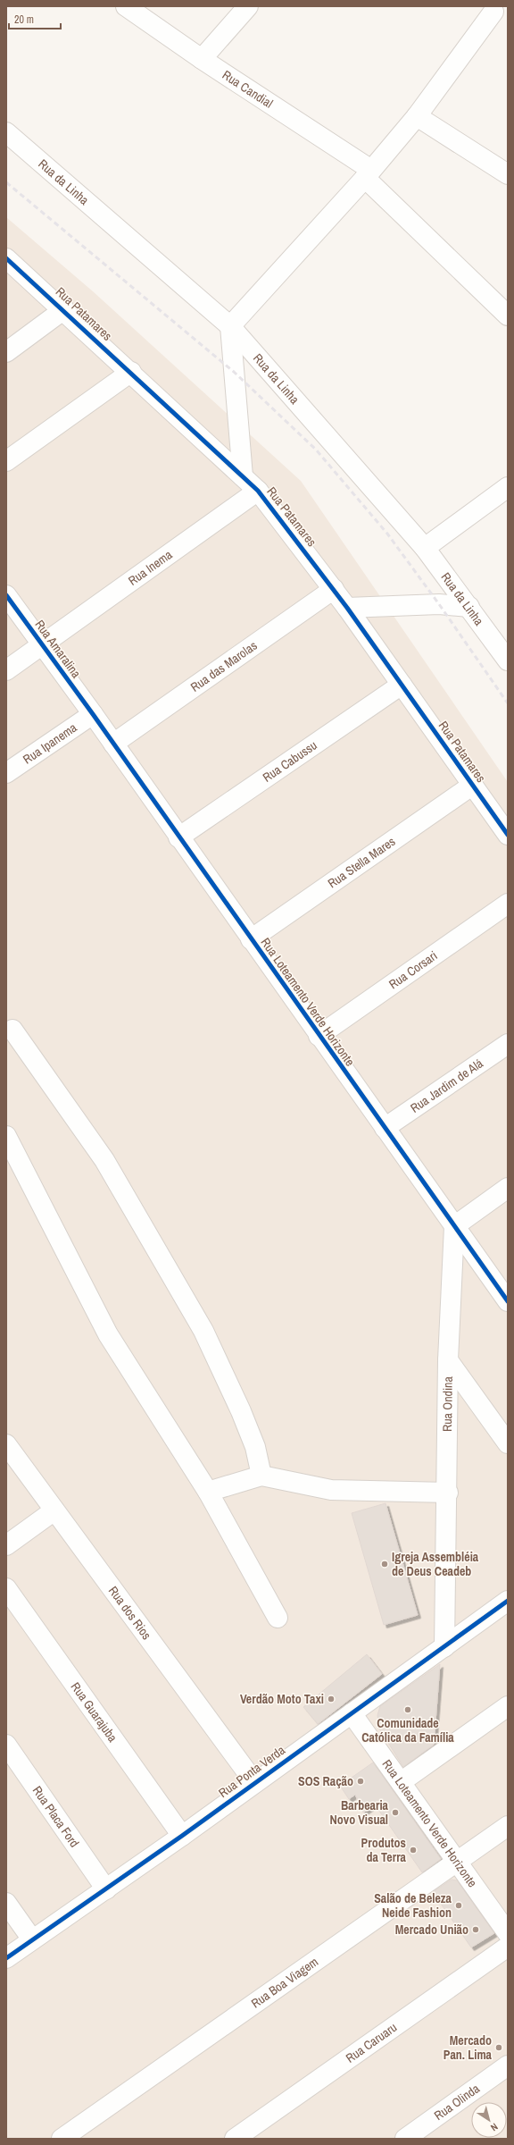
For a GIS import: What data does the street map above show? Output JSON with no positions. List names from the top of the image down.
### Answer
{
  "streets": {
    "street": [
      "Rua Candial",
      "Rua da Linha",
      "Rua Patamares",
      "Rua Inema",
      "Rua Amaralina",
      "Rua das Marolas",
      "Rua Ipanema",
      "Rua Cabussu",
      "Rua Stella Mares",
      "Rua Corsari",
      "Rua Loteamento Verde Horizonte",
      "Rua Jardim de Alá",
      "Rua Ondina",
      "Rua dos Rios",
      "Rua Guarajuba",
      "Rua Ponta Verda",
      "Rua Placa Ford",
      "Rua Boa Viagem",
      "Rua Caruaru",
      "Rua Olinda"
    ]
  },
  "crossings": [
    ["Rua Patamares", "Rua Inema"],
    ["Rua Patamares", "Rua das Marolas"],
    ["Rua Patamares", "Rua Cabussu"],
    ["Rua Patamares", "Rua Stella Mares"],
    ["Rua Inema", "Rua Amaralina"],
    ["Rua Amaralina", "Rua Ipanema"],
    ["Rua Amaralina", "Rua Loteamento Verde Horizonte"],
    ["Rua das Marolas", "Rua Loteamento Verde Horizonte"],
    ["Rua Ipanema", "Rua Loteamento Verde Horizonte"],
    ["Rua Cabussu", "Rua Loteamento Verde Horizonte"],
    ["Rua Stella Mares", "Rua Loteamento Verde Horizonte"],
    ["Rua Corsari", "Rua Loteamento Verde Horizonte"],
    ["Rua Loteamento Verde Horizonte", "Rua Jardim de Alá"],
    ["Rua Loteamento Verde Horizonte", "Rua Ondina"],
    ["Rua Loteamento Verde Horizonte", "Rua Ponta Verda"],
    ["Rua Loteamento Verde Horizonte", "Rua Boa Viagem"],
    ["Rua Ondina", "Rua Ponta Verda"],
    ["Rua dos Rios", "Rua Ponta Verda"],
    ["Rua Guarajuba", "Rua Ponta Verda"],
    ["Rua Ponta Verda", "Rua Placa Ford"]
  ],
  "places": [
    "Igreja Assembléia de Deus Ceadeb",
    "Verdão Moto Taxi",
    "Comunidade Católica da Família",
    "SOS Ração",
    "Barbearia Novo Visual",
    "Produtos da Terra",
    "Salão de Beleza Neide Fashion",
    "Mercado União",
    "Mercado Pan. Lima"
  ],
  "scale_bar": "20 m",
  "north": "bottom right"
}
